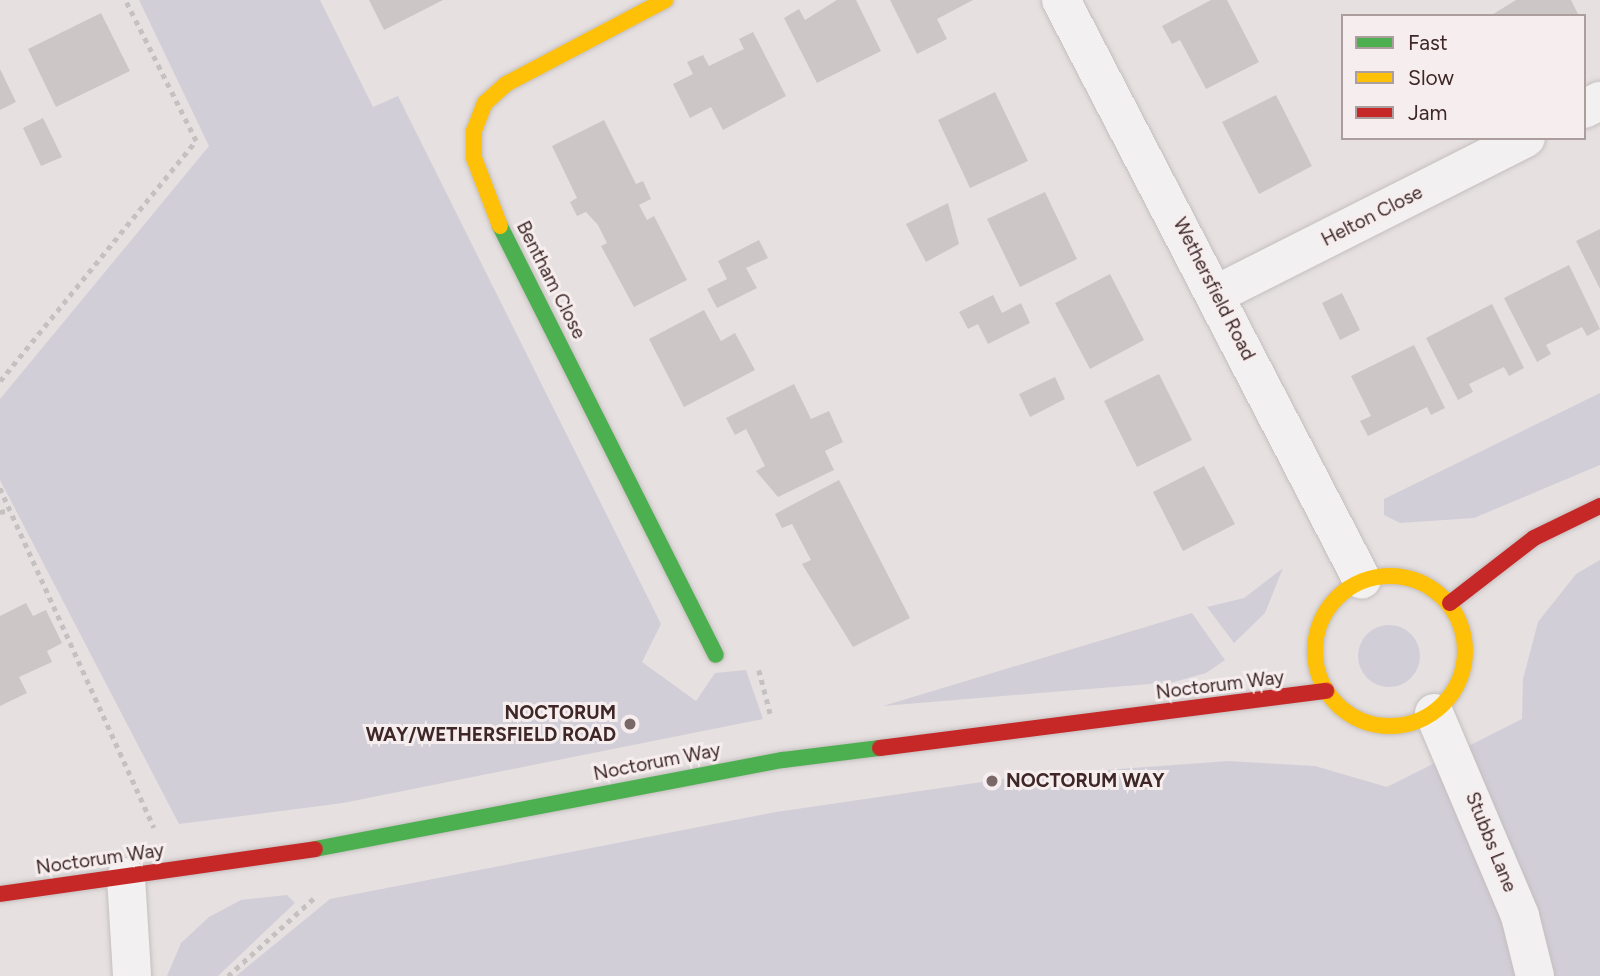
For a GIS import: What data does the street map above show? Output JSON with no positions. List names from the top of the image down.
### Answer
{
  "streets": {
    "street": [
      "Helton Close",
      "Bentham Close",
      "Wethersfield Road",
      "Noctorum Way",
      "Stubbs Lane"
    ]
  },
  "crossings": [
    ["Helton Close", "Wethersfield Road"],
    ["Wethersfield Road", "Noctorum Way"],
    ["Wethersfield Road", "Stubbs Lane"],
    ["Noctorum Way", "Stubbs Lane"]
  ],
  "places": ["NOCTORUM WAY/WETHERSFIELD ROAD", "NOCTORUM WAY"],
  "legend": ["Fast", "Slow", "Jam"]
}
